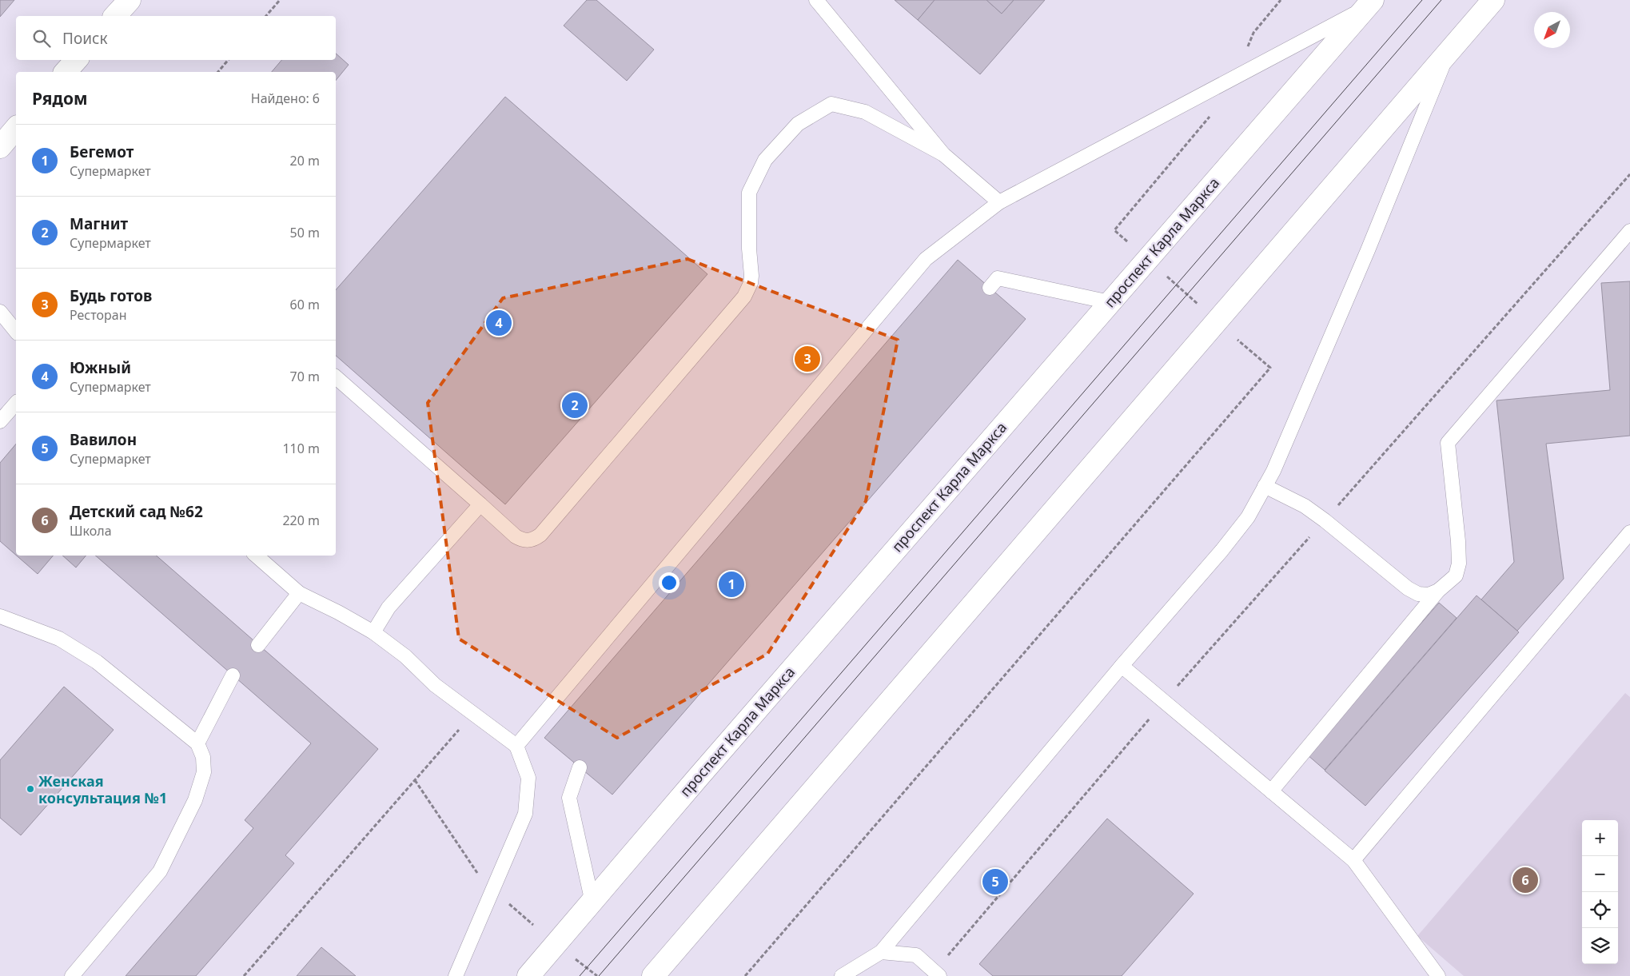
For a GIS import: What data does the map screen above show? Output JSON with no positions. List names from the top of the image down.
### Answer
{
  "streets": {
    "main road": ["проспект Карла Маркса"]
  },
  "places": ["Женская консультация №1"],
  "north": "bottom left",
  "page": {
    "search": "Поиск",
    "heading": ["Рядом", "Найдено: 6"],
    "list": [
      {
        "mark": "1",
        "name": "Бегемот",
        "note": "Супермаркет",
        "value": "20 m"
      },
      {
        "mark": "2",
        "name": "Магнит",
        "note": "Супермаркет",
        "value": "50 m"
      },
      {
        "mark": "3",
        "name": "Будь готов",
        "note": "Ресторан",
        "value": "60 m"
      },
      {
        "mark": "4",
        "name": "Южный",
        "note": "Супермаркет",
        "value": "70 m"
      },
      {
        "mark": "5",
        "name": "Вавилон",
        "note": "Супермаркет",
        "value": "110 m"
      },
      {
        "mark": "6",
        "name": "Детский сад №62",
        "note": "Школа",
        "value": "220 m"
      }
    ],
    "pins": [
      "4",
      "3",
      "2",
      "1",
      "6",
      "5"
    ],
    "map_buttons": ["+", "−"]
  }
}
